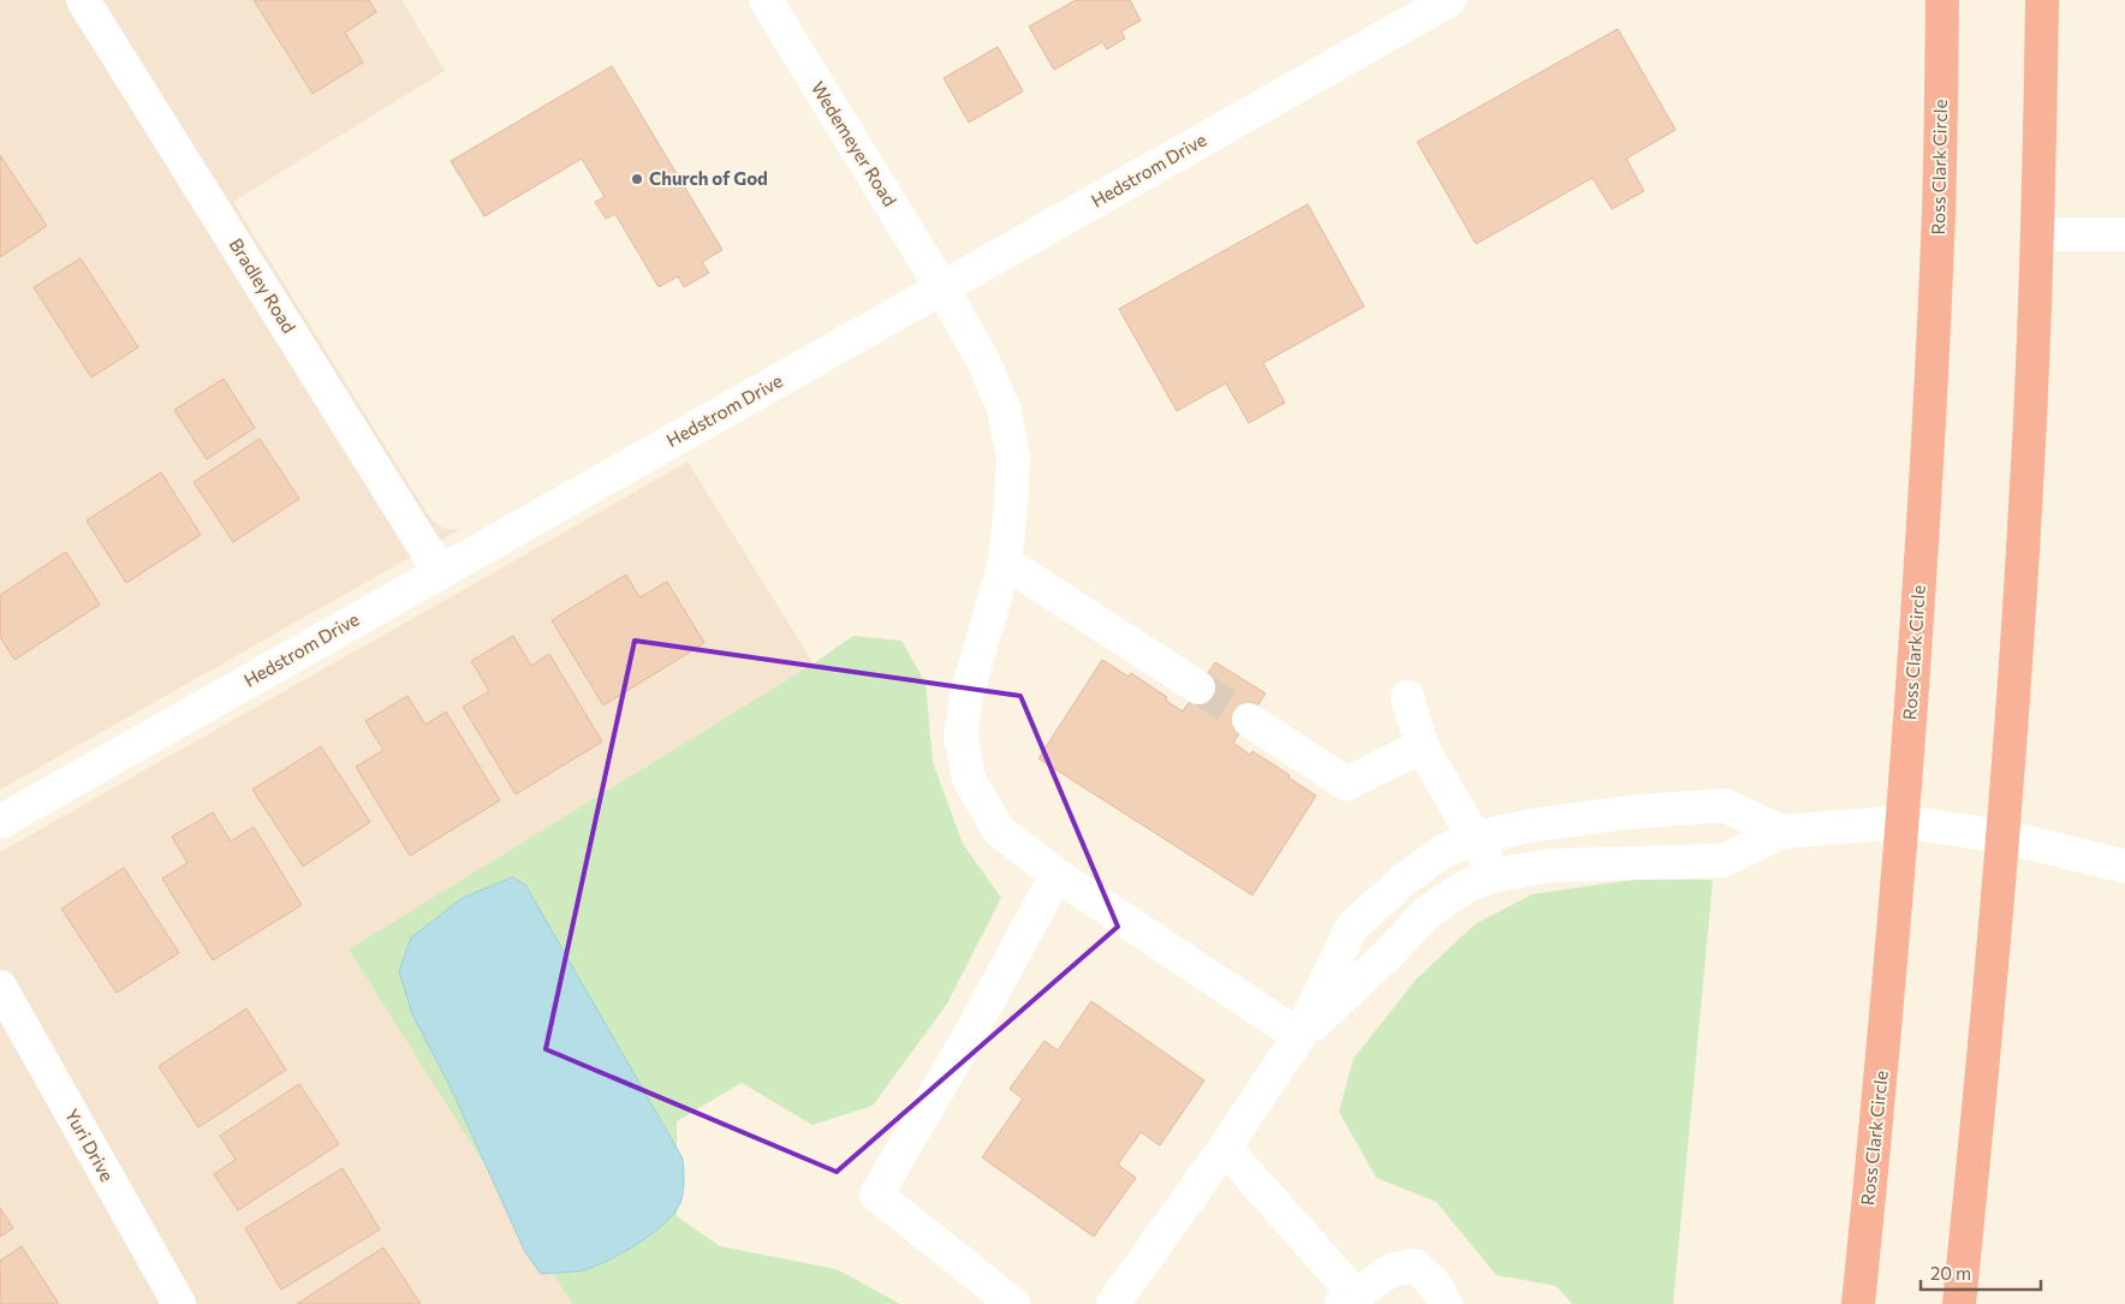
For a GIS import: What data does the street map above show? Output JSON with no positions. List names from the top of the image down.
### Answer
{
  "streets": {
    "highway": ["Ross Clark Circle"],
    "street": [
      "Wedemeyer Road",
      "Hedstrom Drive",
      "Bradley Road",
      "Yuri Drive"
    ]
  },
  "crossings": [
    ["Wedemeyer Road", "Hedstrom Drive"],
    ["Hedstrom Drive", "Bradley Road"]
  ],
  "places": ["Church of God"],
  "scale_bar": "20 m"
}
